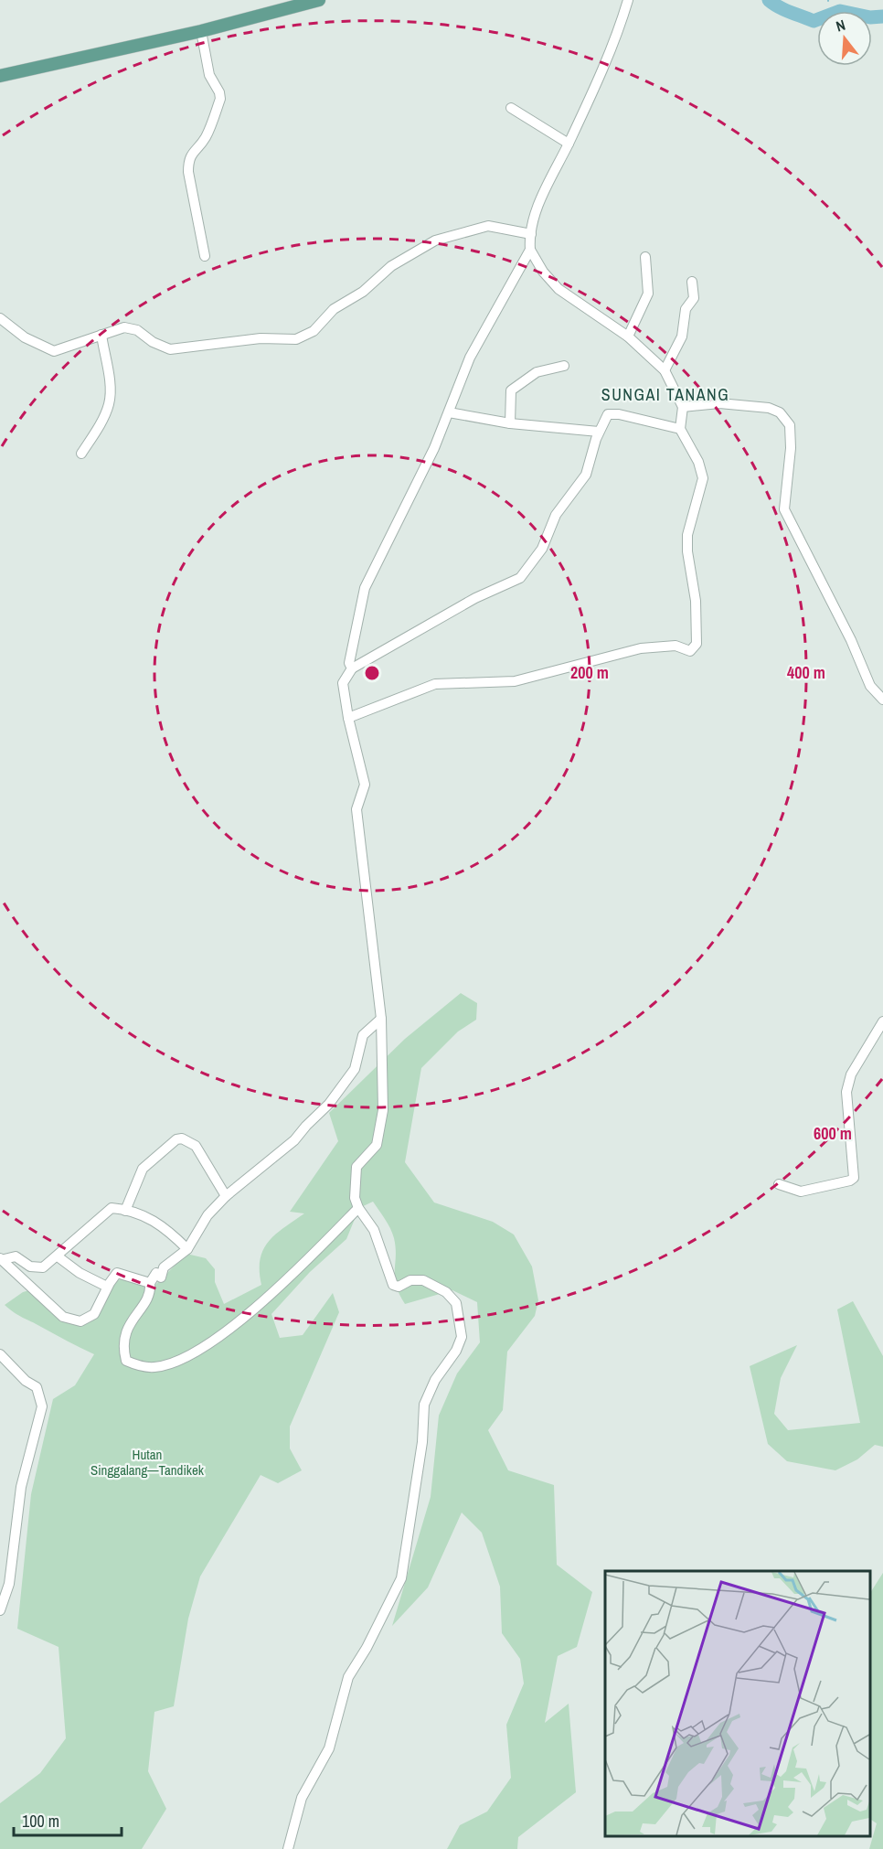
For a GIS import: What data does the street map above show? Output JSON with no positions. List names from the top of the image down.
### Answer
{
  "districts": ["SUNGAI TANANG"],
  "parks": ["Hutan Singgalang—Tandikek"],
  "scale_bar": "100 m",
  "north": "top",
  "rings": ["200 m", "400 m", "600 m"]
}
